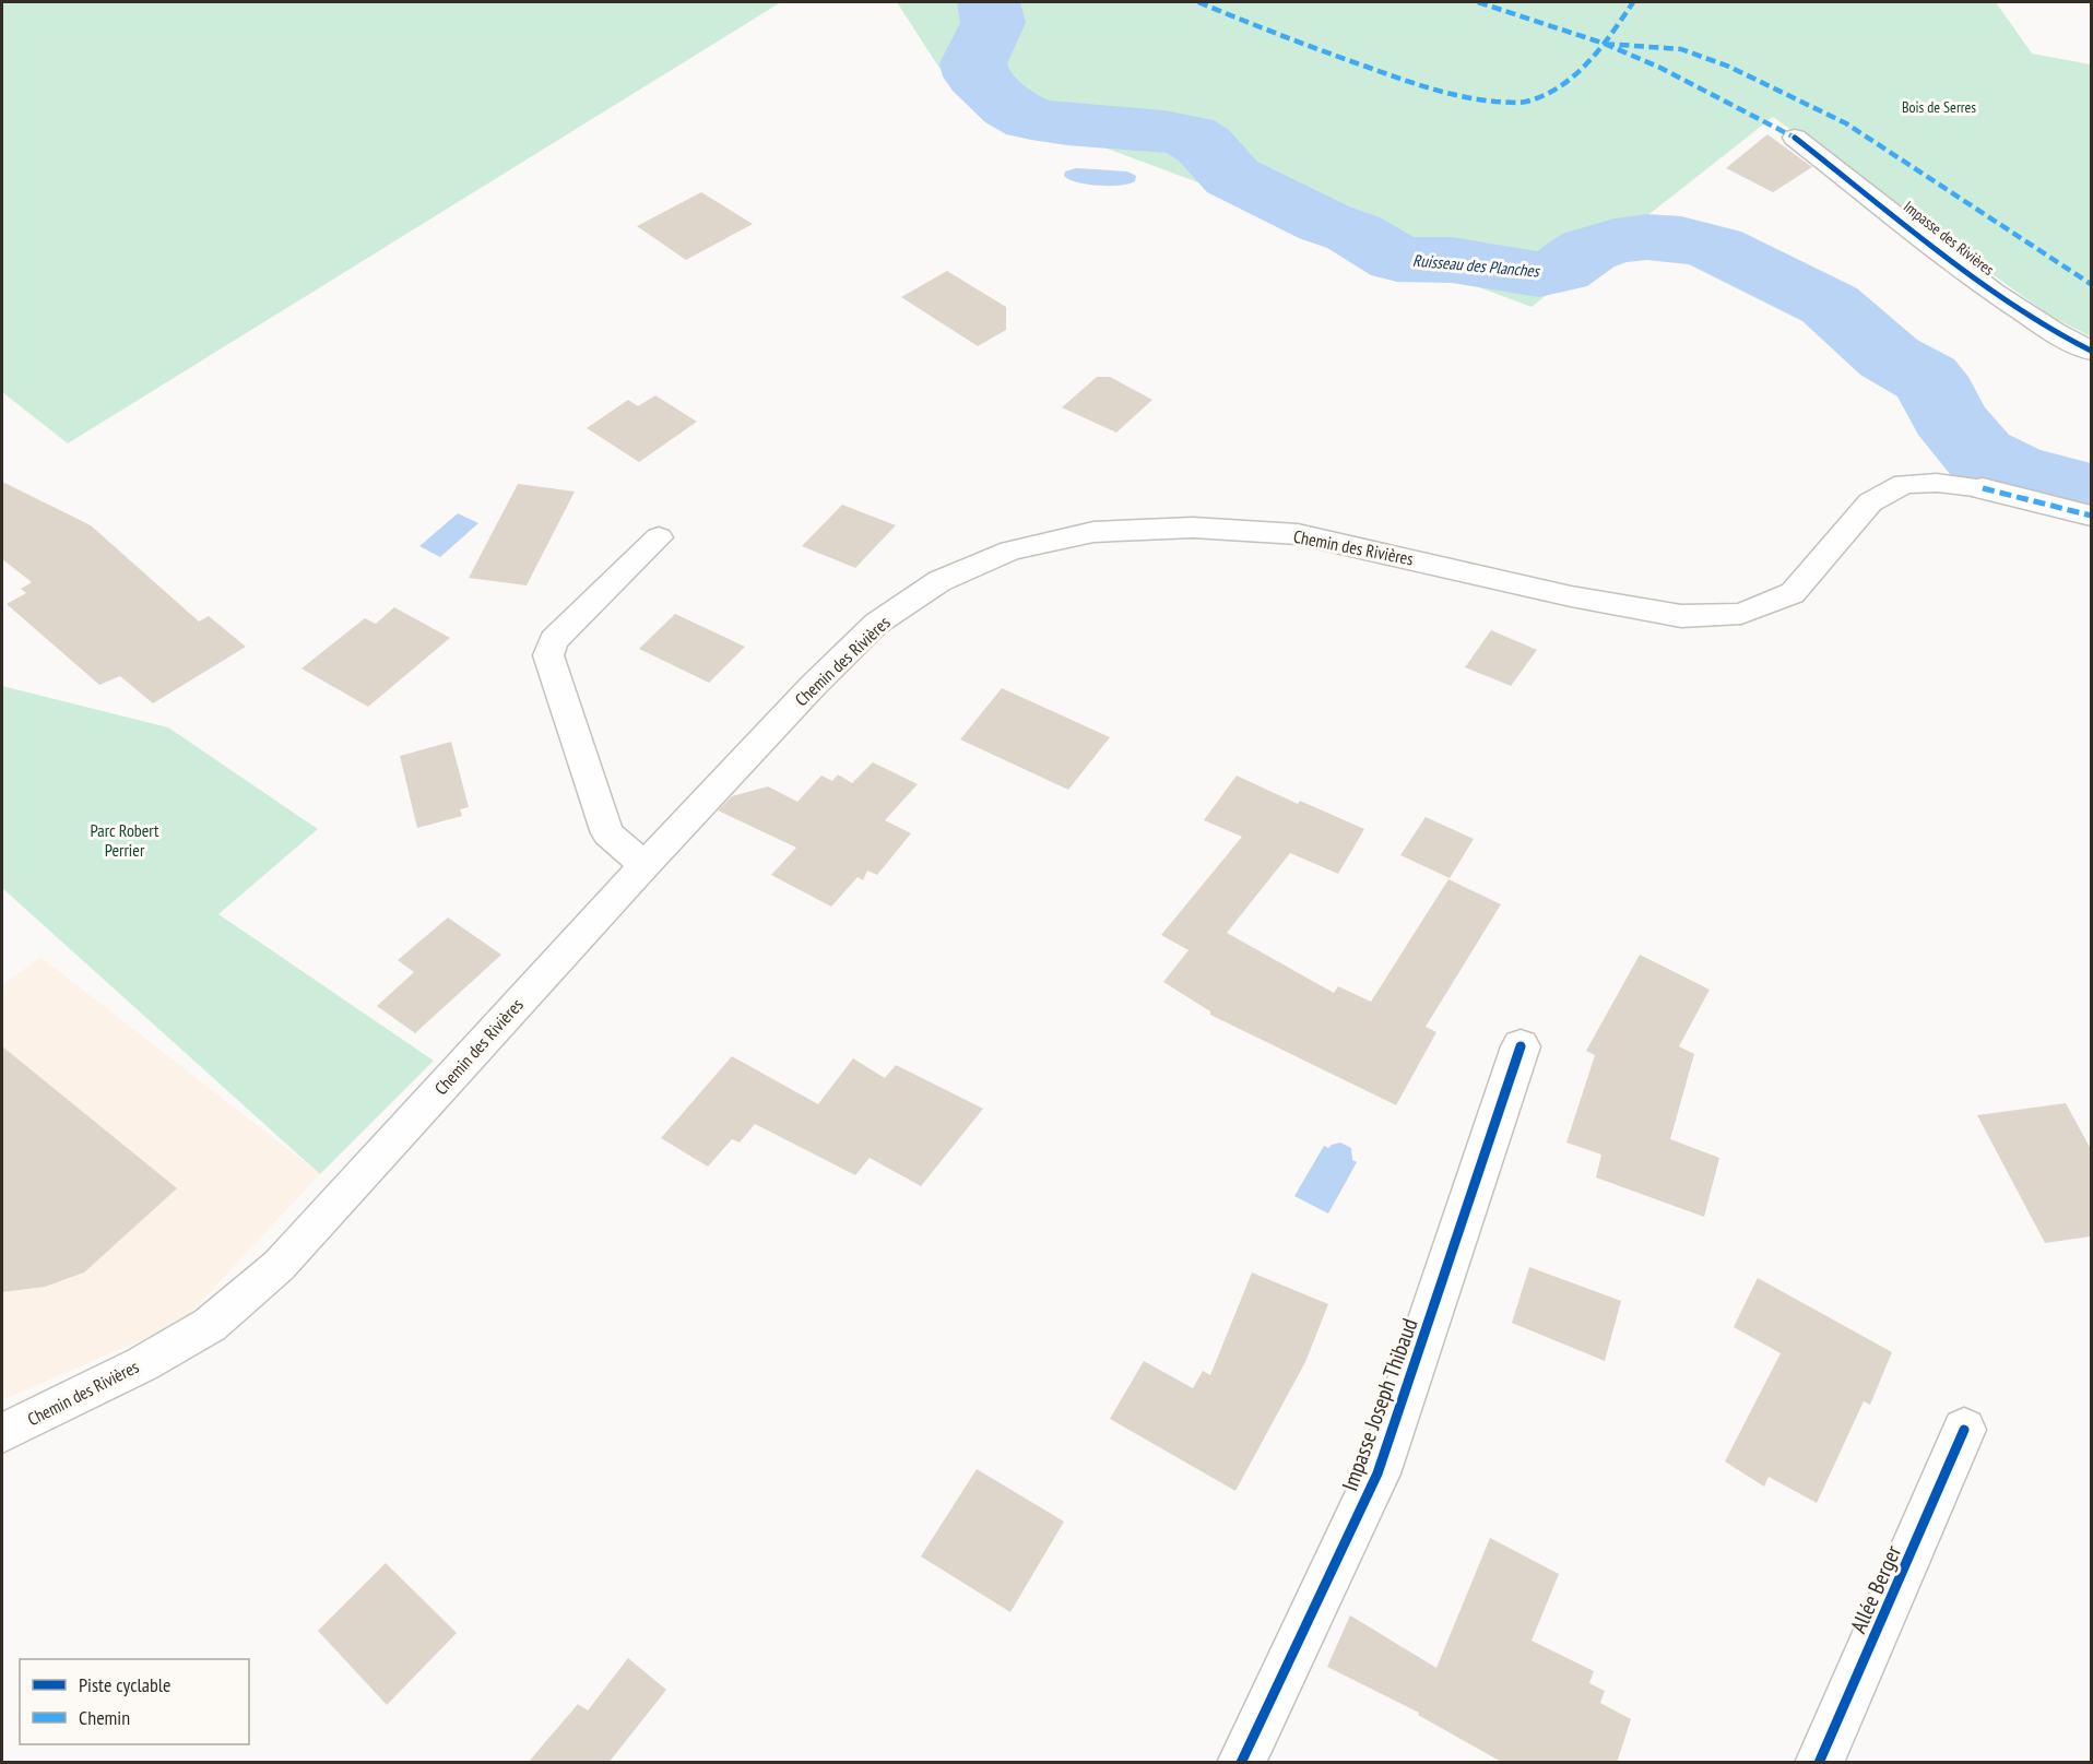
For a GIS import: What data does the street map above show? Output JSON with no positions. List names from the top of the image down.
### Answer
{
  "streets": {
    "street": [
      "Impasse des Rivières",
      "Chemin des Rivières",
      "Impasse Joseph Thibaud",
      "Allée Berger"
    ]
  },
  "water": ["Ruisseau des Planches"],
  "parks": ["Bois de Serres", "Parc Robert Perrier"],
  "legend": ["Piste cyclable", "Chemin"]
}
